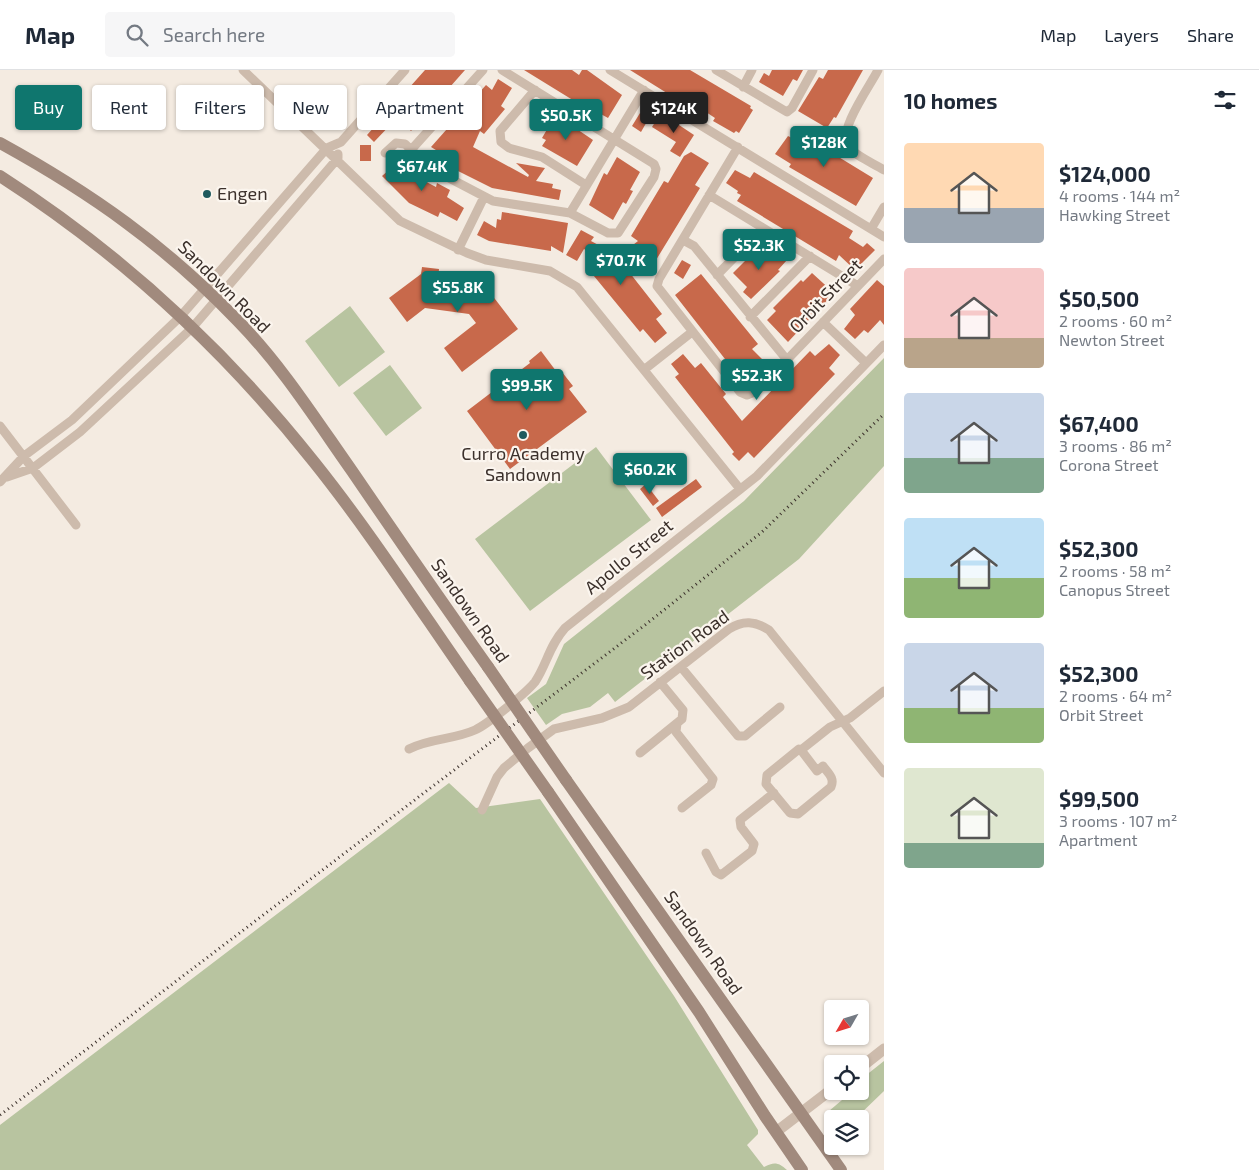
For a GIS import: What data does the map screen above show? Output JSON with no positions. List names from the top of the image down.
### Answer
{
  "streets": {
    "main road": ["Sandown Road"],
    "street": ["Orbit Street", "Apollo Street", "Station Road"]
  },
  "places": ["Engen", "Curro Academy Sandown"],
  "north": "bottom left",
  "page": {
    "header": "Map",
    "search": "Search here",
    "nav": ["Map", "Layers", "Share"],
    "heading": "10 homes",
    "chip": [
      "Buy",
      "Rent",
      "Filters",
      "New",
      "Apartment"
    ],
    "price": [
      "$124K",
      "$50.5K",
      "$128K",
      "$67.4K",
      "$52.3K",
      "$70.7K",
      "$55.8K",
      "$52.3K",
      "$99.5K",
      "$60.2K"
    ],
    "list": [
      {
        "name": "$124,000",
        "note": "4 rooms · 144 m² · Hawking Street"
      },
      {
        "name": "$50,500",
        "note": "2 rooms · 60 m² · Newton Street"
      },
      {
        "name": "$67,400",
        "note": "3 rooms · 86 m² · Corona Street"
      },
      {
        "name": "$52,300",
        "note": "2 rooms · 58 m² · Canopus Street"
      },
      {
        "name": "$52,300",
        "note": "2 rooms · 64 m² · Orbit Street"
      },
      {
        "name": "$99,500",
        "note": "3 rooms · 107 m² · Apartment"
      }
    ]
  }
}
